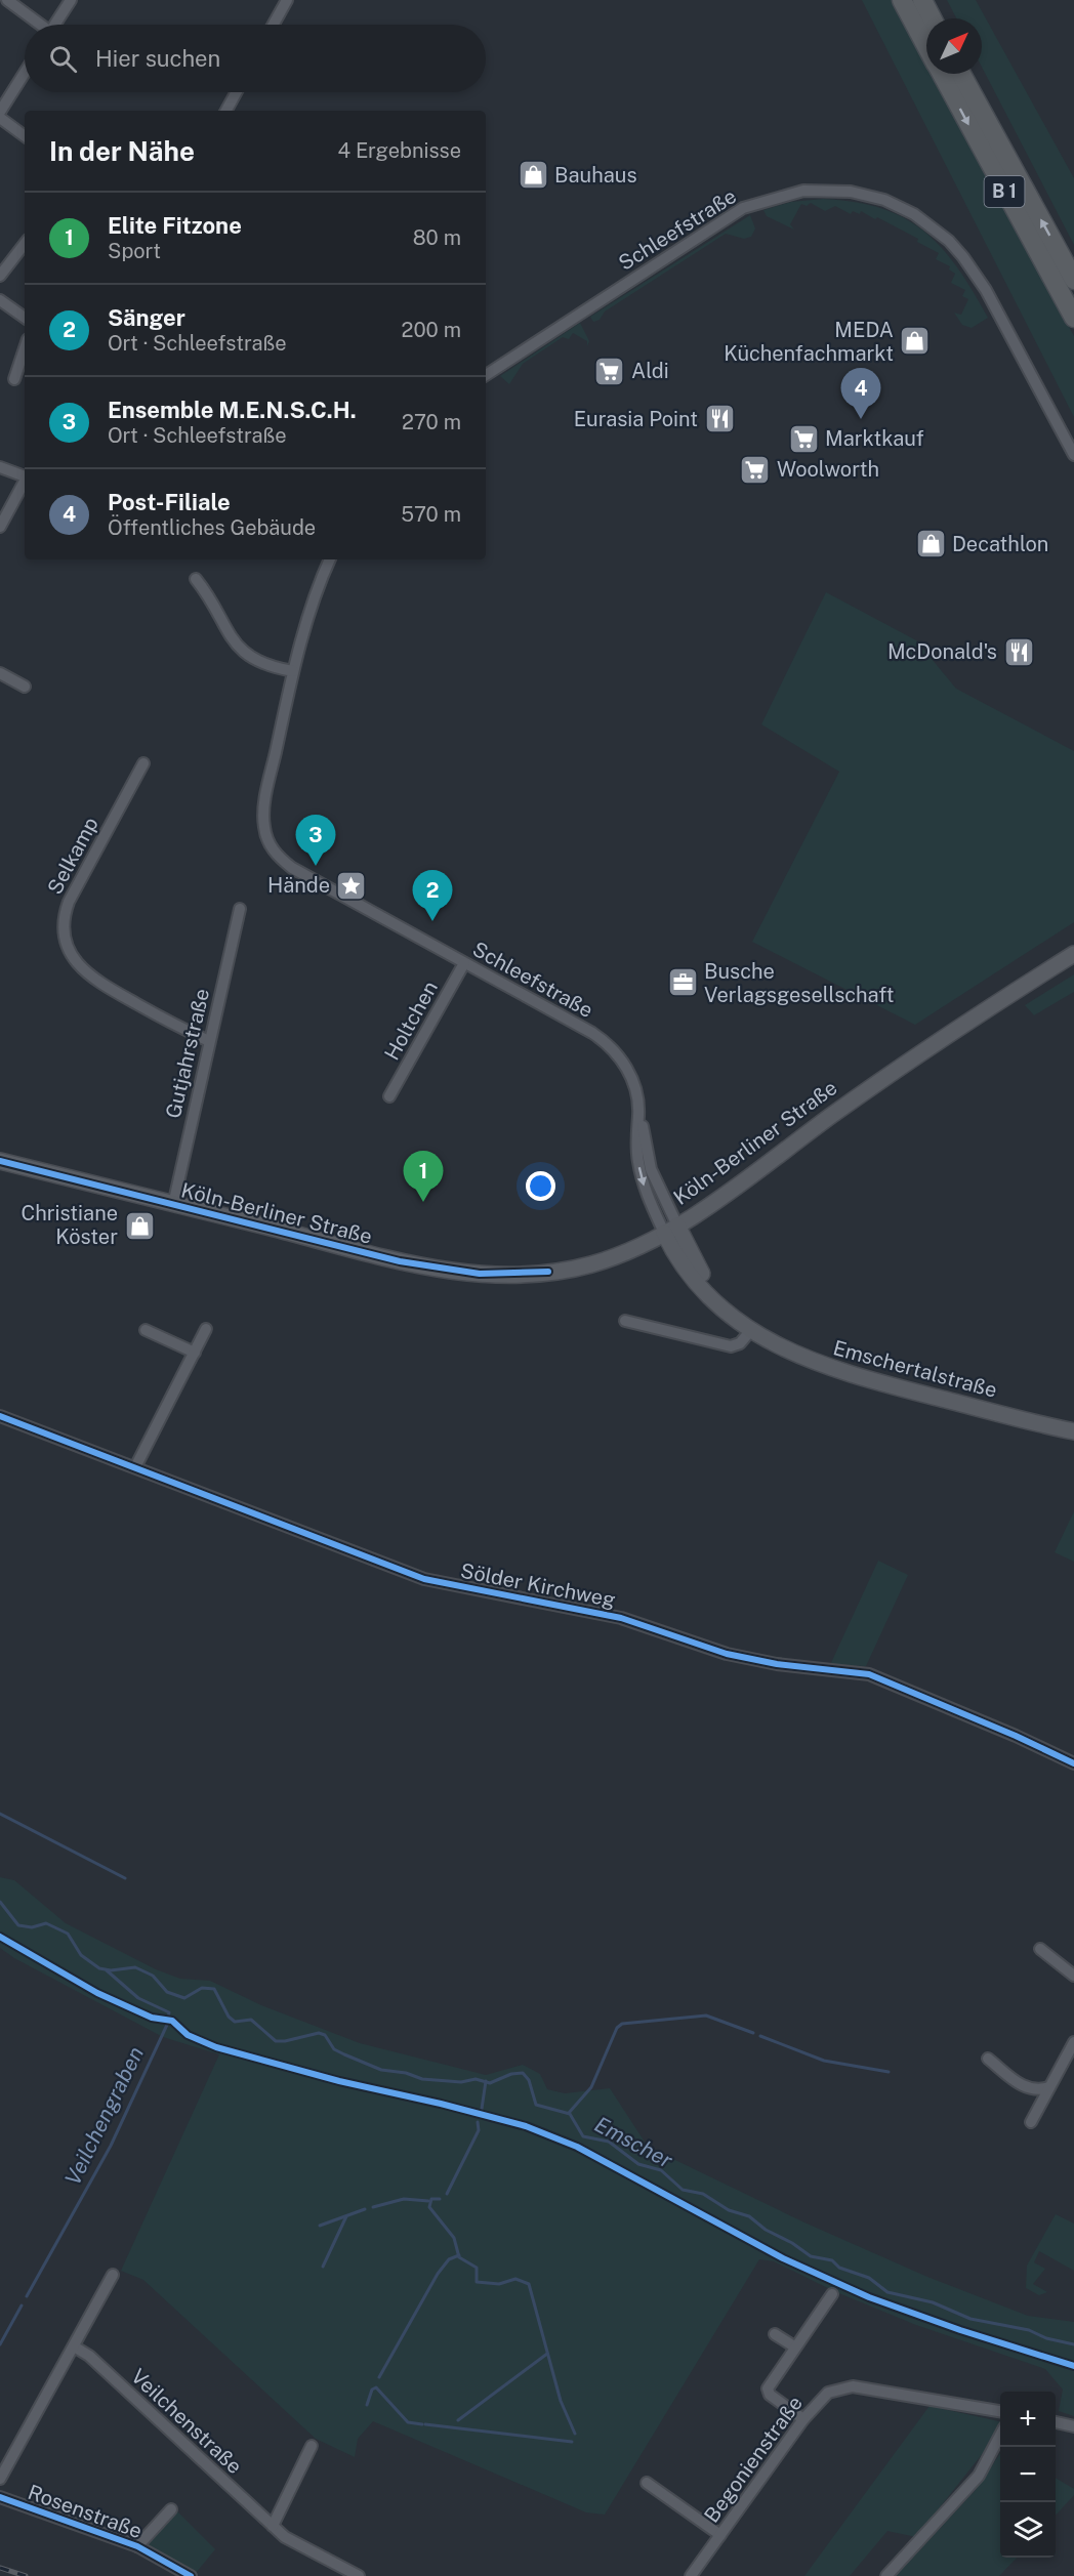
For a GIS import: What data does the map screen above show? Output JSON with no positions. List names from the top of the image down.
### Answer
{
  "streets": {
    "highway": ["B 1"],
    "main road": ["Köln-Berliner Straße", "Emschertalstraße"],
    "street": [
      "Schleefstraße",
      "Selkamp",
      "Holtchen",
      "Gutjahrstraße",
      "Sölder Kirchweg",
      "Veilchenstraße",
      "Begonienstraße",
      "Rosenstraße"
    ]
  },
  "crossings": [
    ["Schleefstraße", "Holtchen"],
    ["Schleefstraße", "Köln-Berliner Straße"],
    ["Schleefstraße", "Emschertalstraße"],
    ["Selkamp", "Gutjahrstraße"],
    ["Gutjahrstraße", "Köln-Berliner Straße"],
    ["Köln-Berliner Straße", "Emschertalstraße"]
  ],
  "water": ["Veilchengraben", "Emscher"],
  "places": {
    "shop": [
      "Bauhaus",
      "MEDA Küchenfachmarkt",
      "Decathlon",
      "Christiane Köster"
    ],
    "supermarket": ["Aldi", "Marktkauf", "Woolworth"],
    "restaurant": ["Eurasia Point", "McDonald's"],
    "place": ["Hände"],
    "office": ["Busche Verlagsgesellschaft"]
  },
  "north": "top right",
  "page": {
    "search": "Hier suchen",
    "heading": ["In der Nähe", "4 Ergebnisse"],
    "list": [
      {
        "mark": "1",
        "name": "Elite Fitzone",
        "note": "Sport",
        "value": "80 m"
      },
      {
        "mark": "2",
        "name": "Sänger",
        "note": "Ort · Schleefstraße",
        "value": "200 m"
      },
      {
        "mark": "3",
        "name": "Ensemble M.E.N.S.C.H.",
        "note": "Ort · Schleefstraße",
        "value": "270 m"
      },
      {
        "mark": "4",
        "name": "Post-Filiale",
        "note": "Öffentliches Gebäude",
        "value": "570 m"
      }
    ],
    "pins": [
      "4",
      "3",
      "2",
      "1"
    ],
    "map_buttons": ["+", "−"]
  }
}
